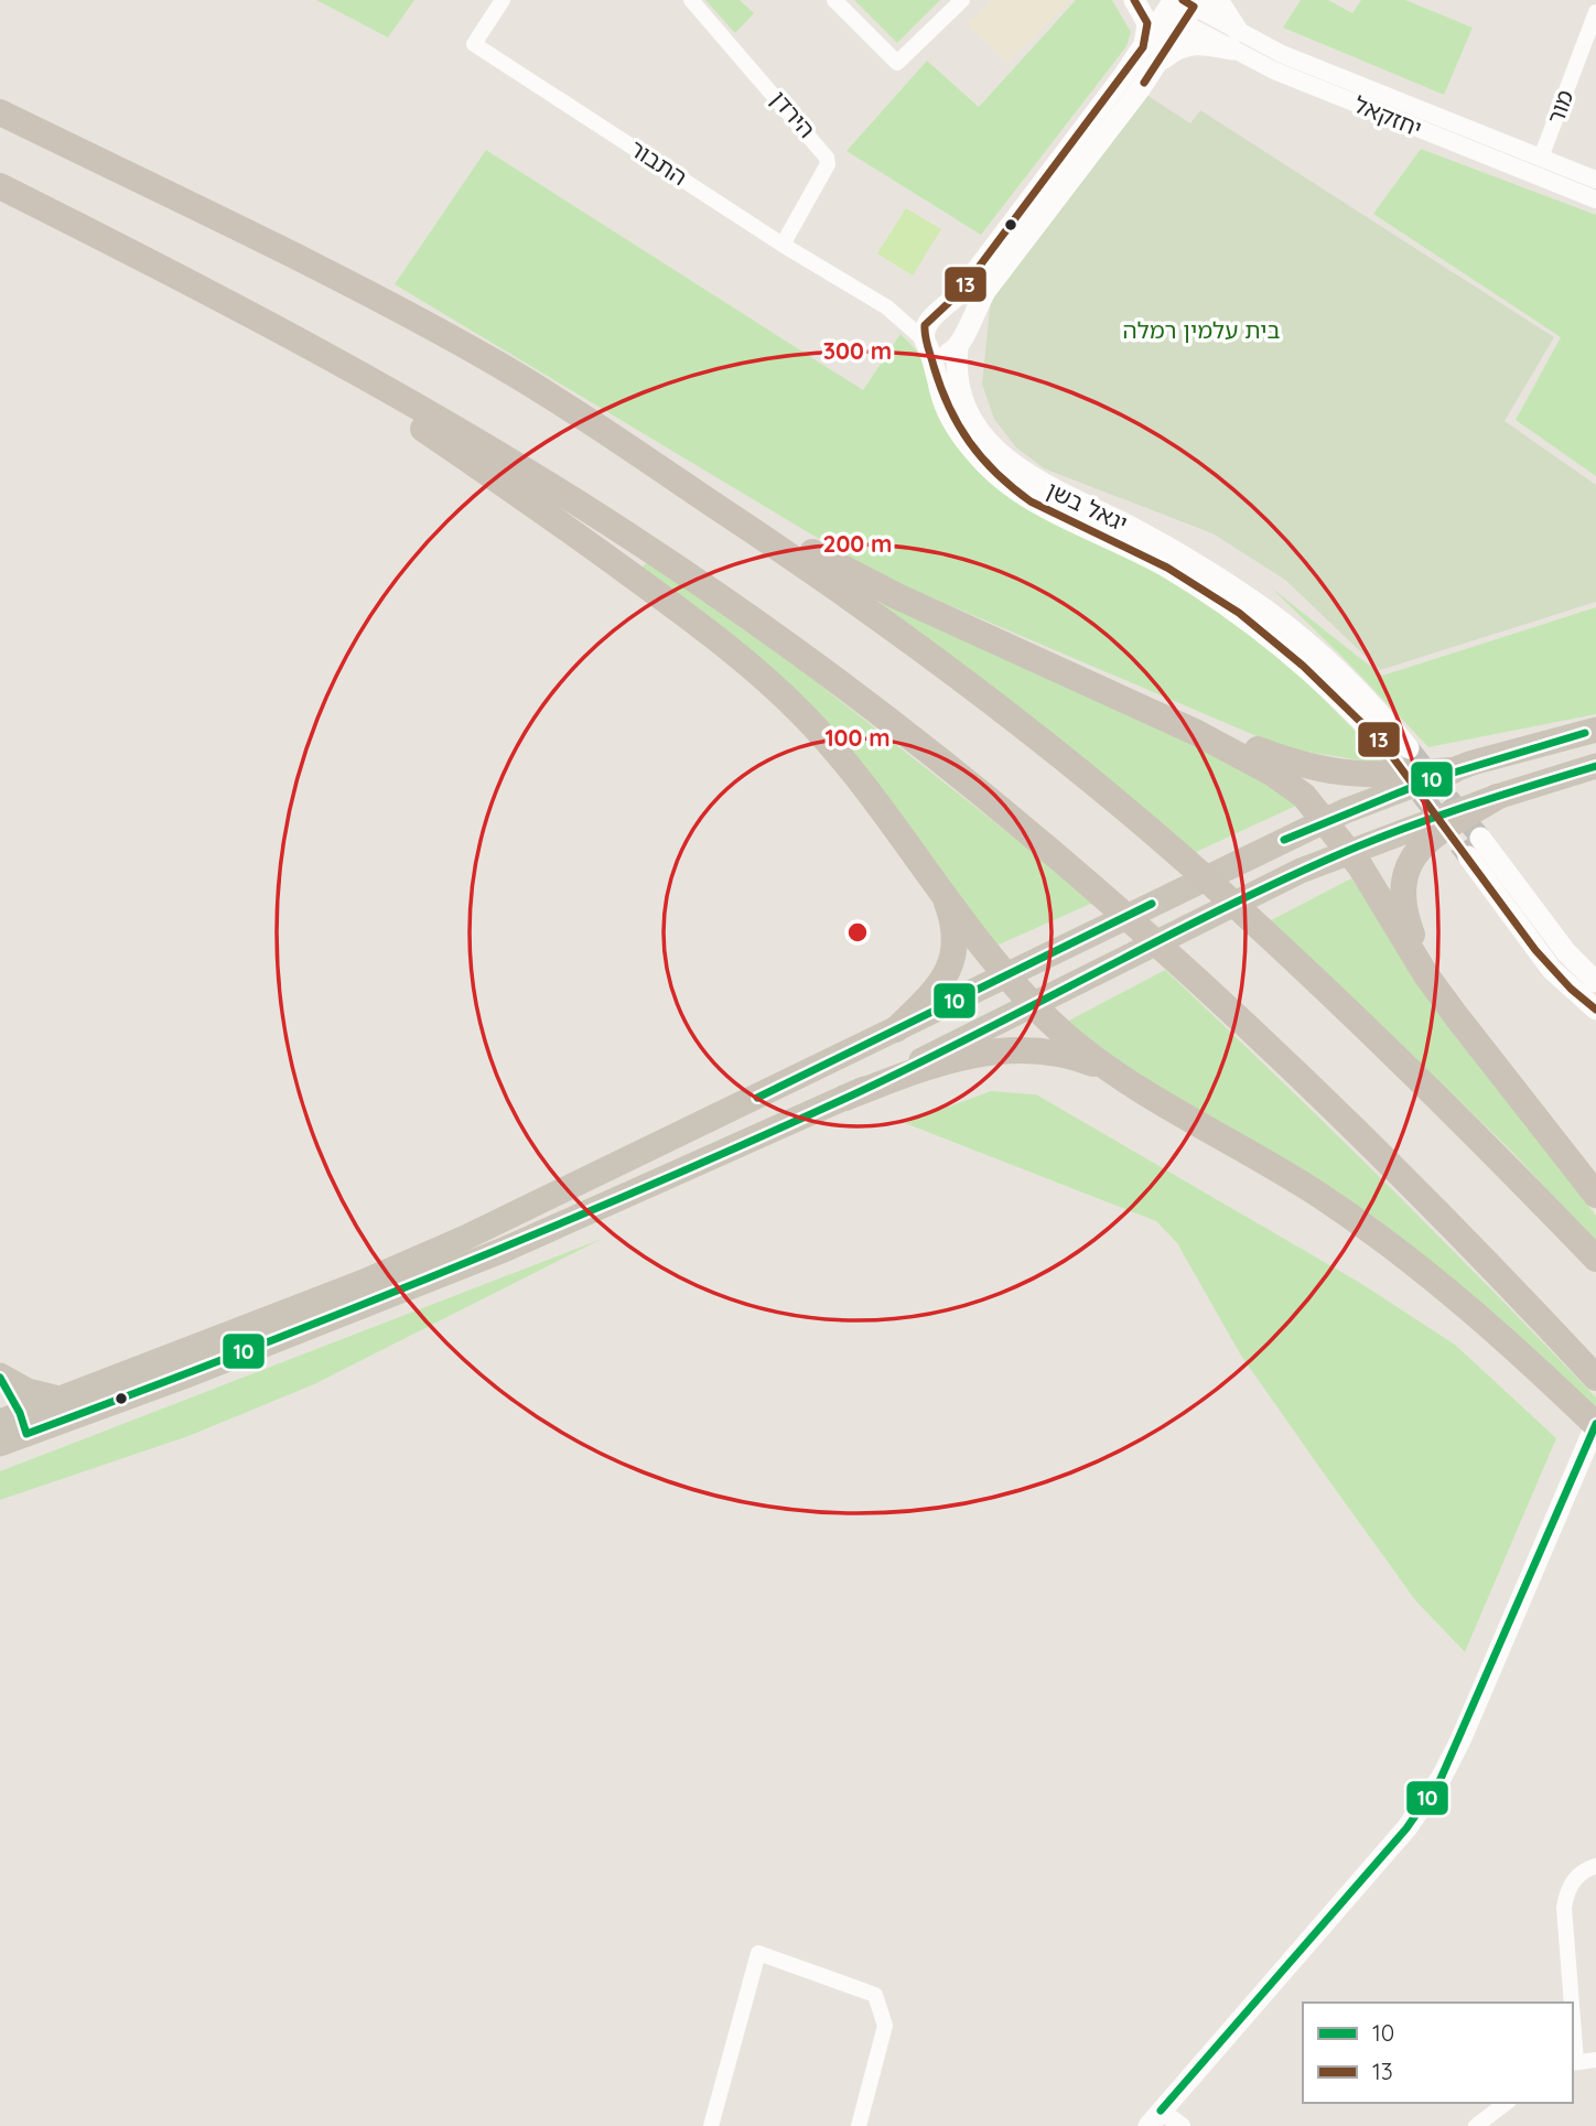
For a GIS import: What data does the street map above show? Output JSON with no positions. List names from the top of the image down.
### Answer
{
  "streets": {
    "main road": ["יגאל בשן"],
    "street": [
      "מור",
      "הירדן",
      "יחזקאל",
      "התבור"
    ]
  },
  "crossings": [
    ["מור", "יחזקאל"],
    ["הירדן", "התבור"],
    ["התבור", "יגאל בשן"]
  ],
  "parks": ["בית עלמין רמלה"],
  "lines": ["transit line 13", "transit line 10"],
  "legend": ["10", "13"],
  "rings": ["300 m", "200 m", "100 m"]
}
